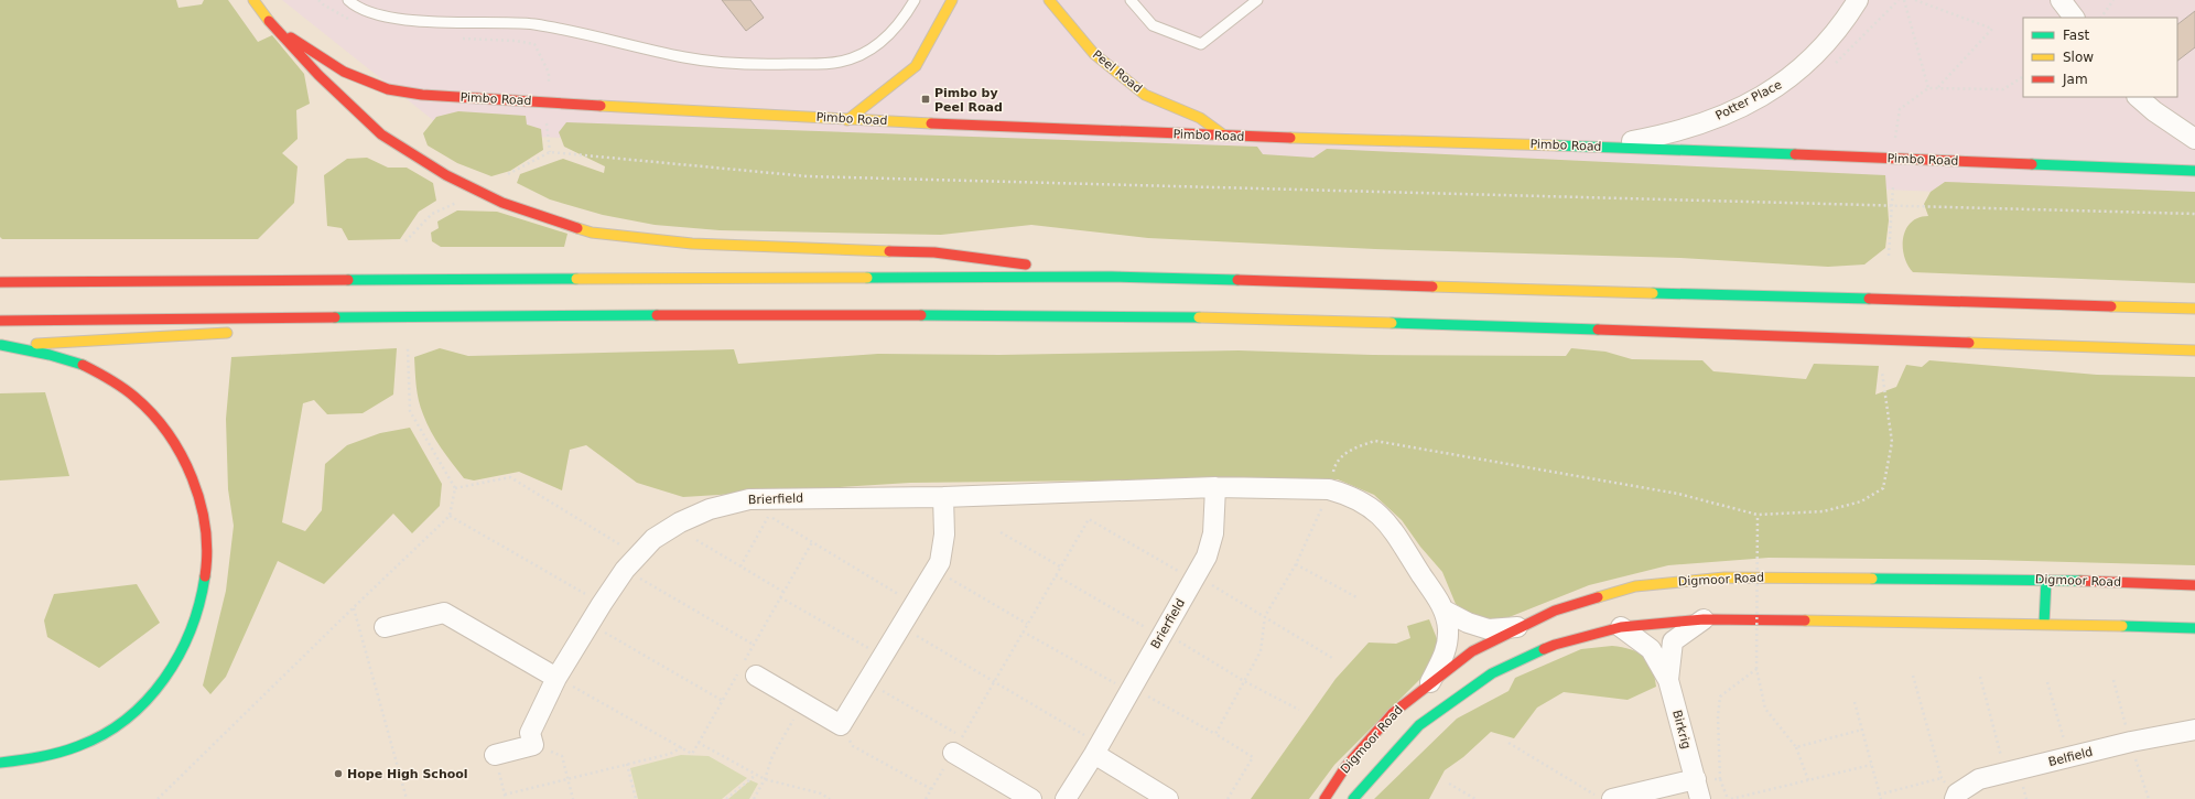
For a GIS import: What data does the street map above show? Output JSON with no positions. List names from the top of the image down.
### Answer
{
  "streets": {
    "main road": ["Peel Road", "Pimbo Road", "Digmoor Road"],
    "street": [
      "Potter Place",
      "Brierfield",
      "Birkrig",
      "Belfield"
    ]
  },
  "crossings": [
    ["Peel Road", "Pimbo Road"],
    ["Pimbo Road", "Potter Place"],
    ["Brierfield", "Digmoor Road"]
  ],
  "places": {
    "transit": ["Pimbo by Peel Road"],
    "other": ["Hope High School"]
  },
  "legend": ["Fast", "Slow", "Jam"]
}
